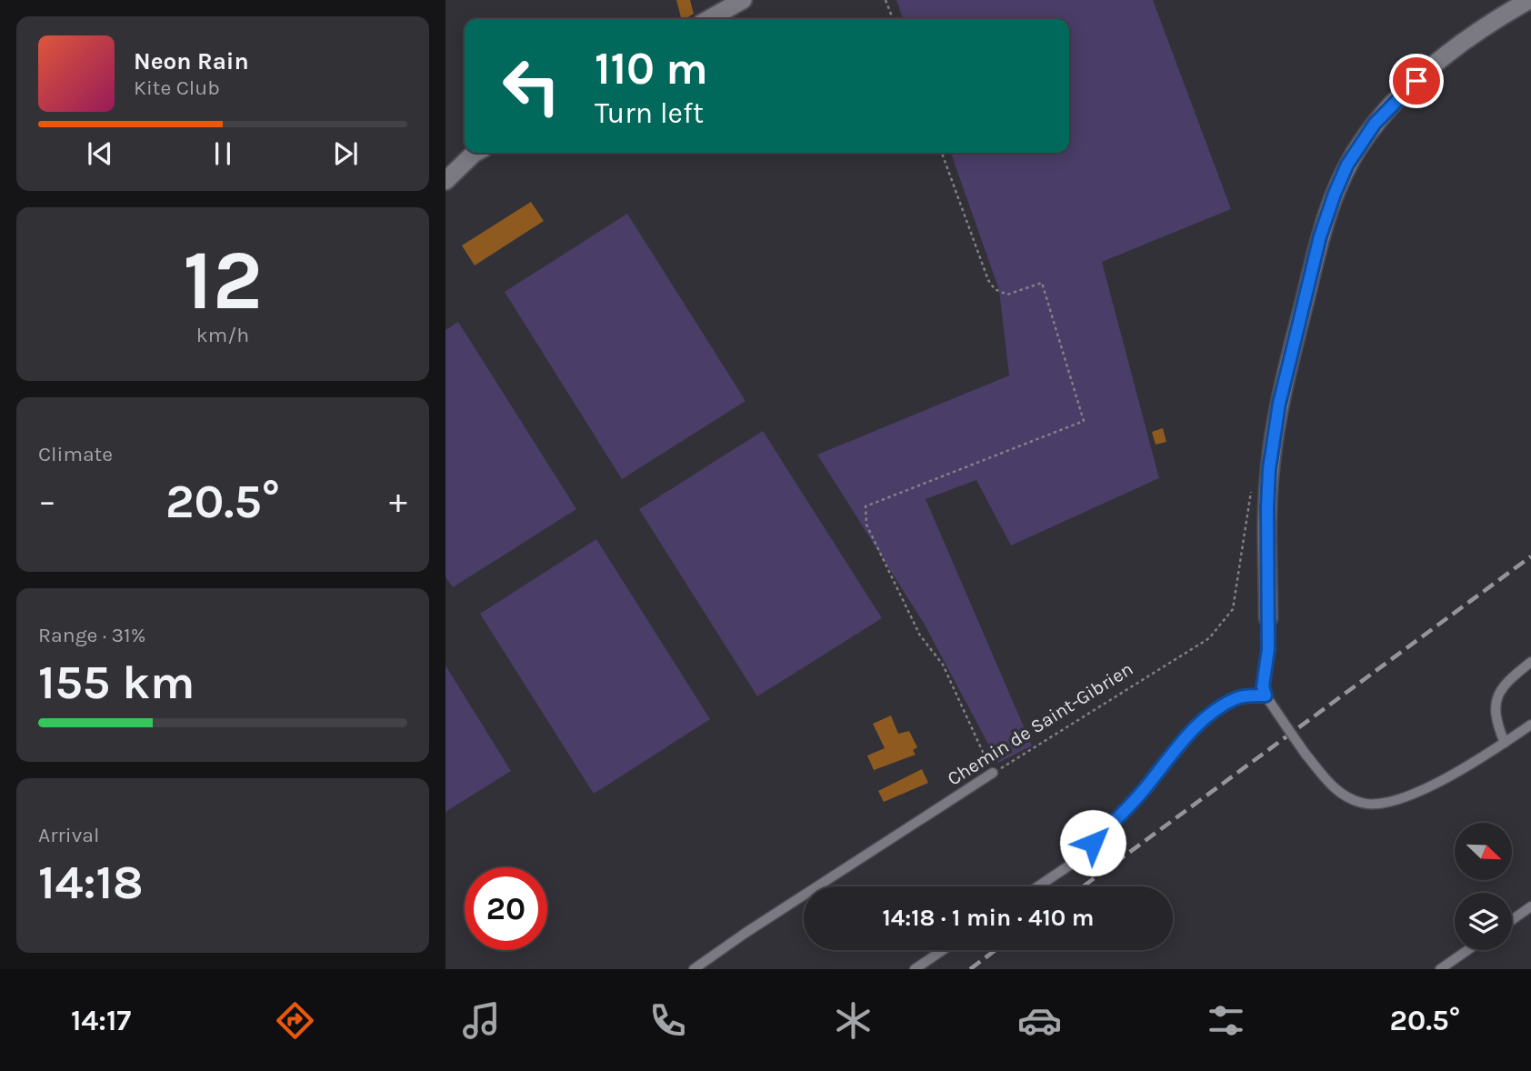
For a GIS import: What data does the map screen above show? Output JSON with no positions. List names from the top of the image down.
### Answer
{
  "streets": {
    "lane": ["Chemin de Saint-Gibrien"]
  },
  "north": "bottom right",
  "page": {
    "turn": ["110 m", "Turn left"],
    "song": ["Neon Rain", "Kite Club"],
    "tile": [
      ["12", "km/h"],
      "Climate",
      ["Range · 31%", "155 km"],
      ["Arrival", "14:18"]
    ],
    "heat": ["−", "20.5°", "+"],
    "limit": "20",
    "trip": "14:18 · 1 min · 410 m",
    "tabs": ["14:17", "20.5°"]
  }
}
